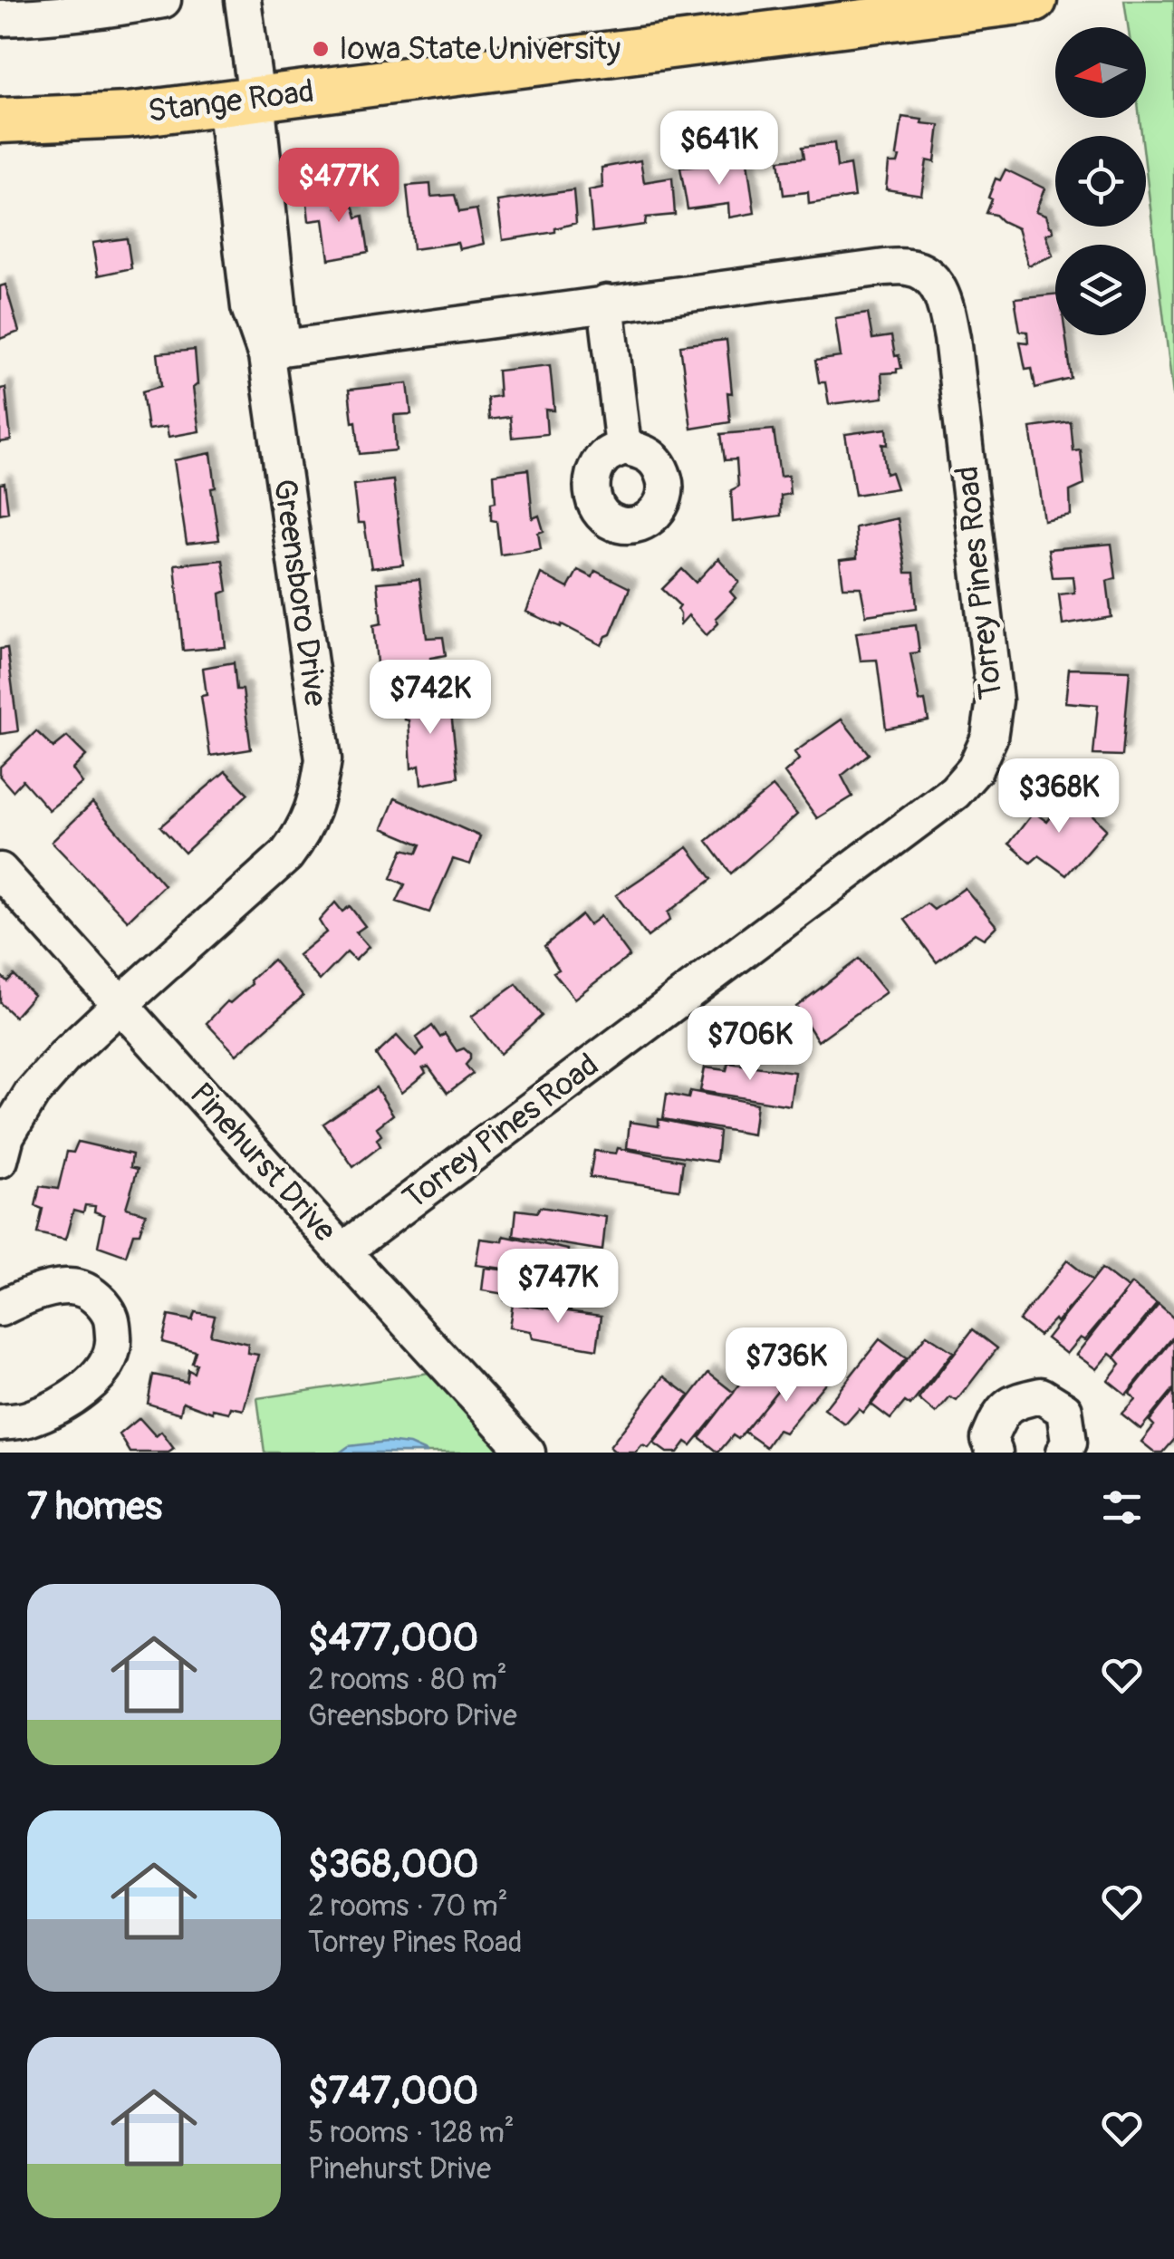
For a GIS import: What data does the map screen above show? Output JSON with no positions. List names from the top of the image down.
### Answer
{
  "streets": {
    "main road": ["Stange Road"],
    "street": ["Torrey Pines Road", "Greensboro Drive", "Pinehurst Drive"]
  },
  "crossings": [
    ["Stange Road", "Greensboro Drive"],
    ["Torrey Pines Road", "Greensboro Drive"],
    ["Torrey Pines Road", "Pinehurst Drive"],
    ["Greensboro Drive", "Pinehurst Drive"]
  ],
  "places": ["Iowa State University"],
  "north": "left",
  "page": {
    "price": [
      "$641K",
      "$477K",
      "$742K",
      "$368K",
      "$706K",
      "$747K",
      "$736K"
    ],
    "heading": "7 homes",
    "list": [
      {
        "name": "$477,000",
        "note": "2 rooms · 80 m² · Greensboro Drive"
      },
      {
        "name": "$368,000",
        "note": "2 rooms · 70 m² · Torrey Pines Road"
      },
      {
        "name": "$747,000",
        "note": "5 rooms · 128 m² · Pinehurst Drive"
      }
    ]
  }
}
